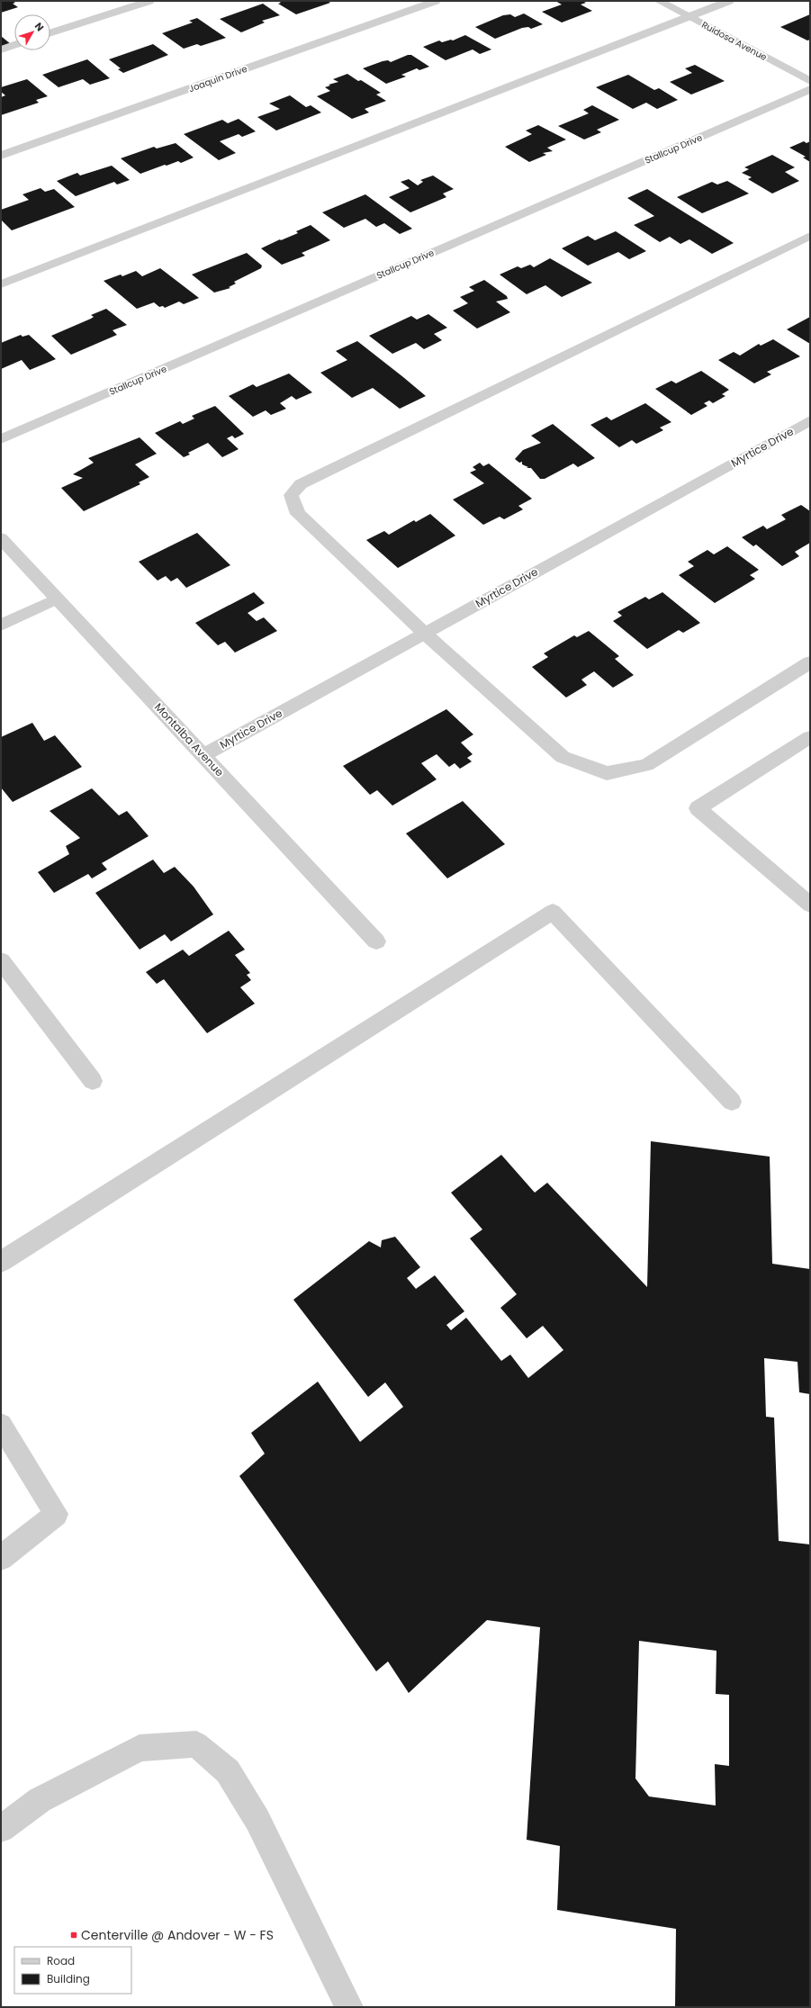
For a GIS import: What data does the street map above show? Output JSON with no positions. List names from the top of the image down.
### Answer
{
  "streets": {
    "street": [
      "Ruidosa Avenue",
      "Joaquin Drive",
      "Stallcup Drive",
      "Myrtice Drive",
      "Montalba Avenue"
    ]
  },
  "crossings": [
    ["Myrtice Drive", "Montalba Avenue"]
  ],
  "places": {
    "transit": ["Centerville @ Andover - W - FS"]
  },
  "legend": ["Road", "Building"],
  "north": "top right"
}
